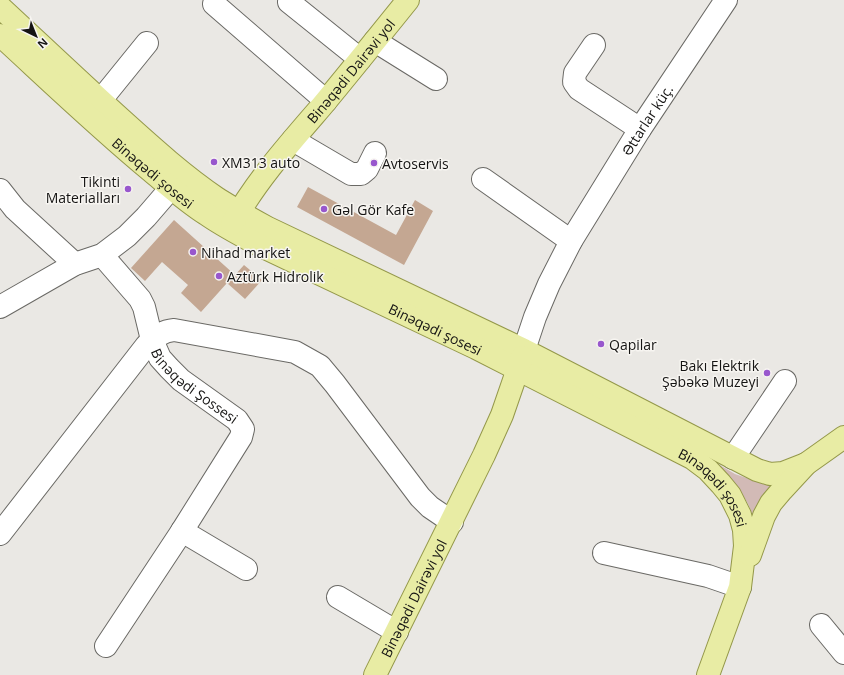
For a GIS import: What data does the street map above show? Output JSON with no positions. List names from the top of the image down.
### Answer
{
  "streets": {
    "main road": ["Binəqədi Dairəvi yol", "Binəqədi şosesi"],
    "street": ["Əttarlar küç.", "Binəqədi Şossesi"]
  },
  "crossings": [
    ["Binəqədi Dairəvi yol", "Əttarlar küç."],
    ["Binəqədi Dairəvi yol", "Binəqədi şosesi"],
    ["Əttarlar küç.", "Binəqədi şosesi"]
  ],
  "places": [
    "XM313 auto",
    "Avtoservis",
    "Tikinti Materialları",
    "Gəl Gör Kafe",
    "Nihad market",
    "Aztürk Hidrolik",
    "Qapilar",
    "Bakı Elektrik Şəbəkə Muzeyi"
  ],
  "north": "bottom right"
}
